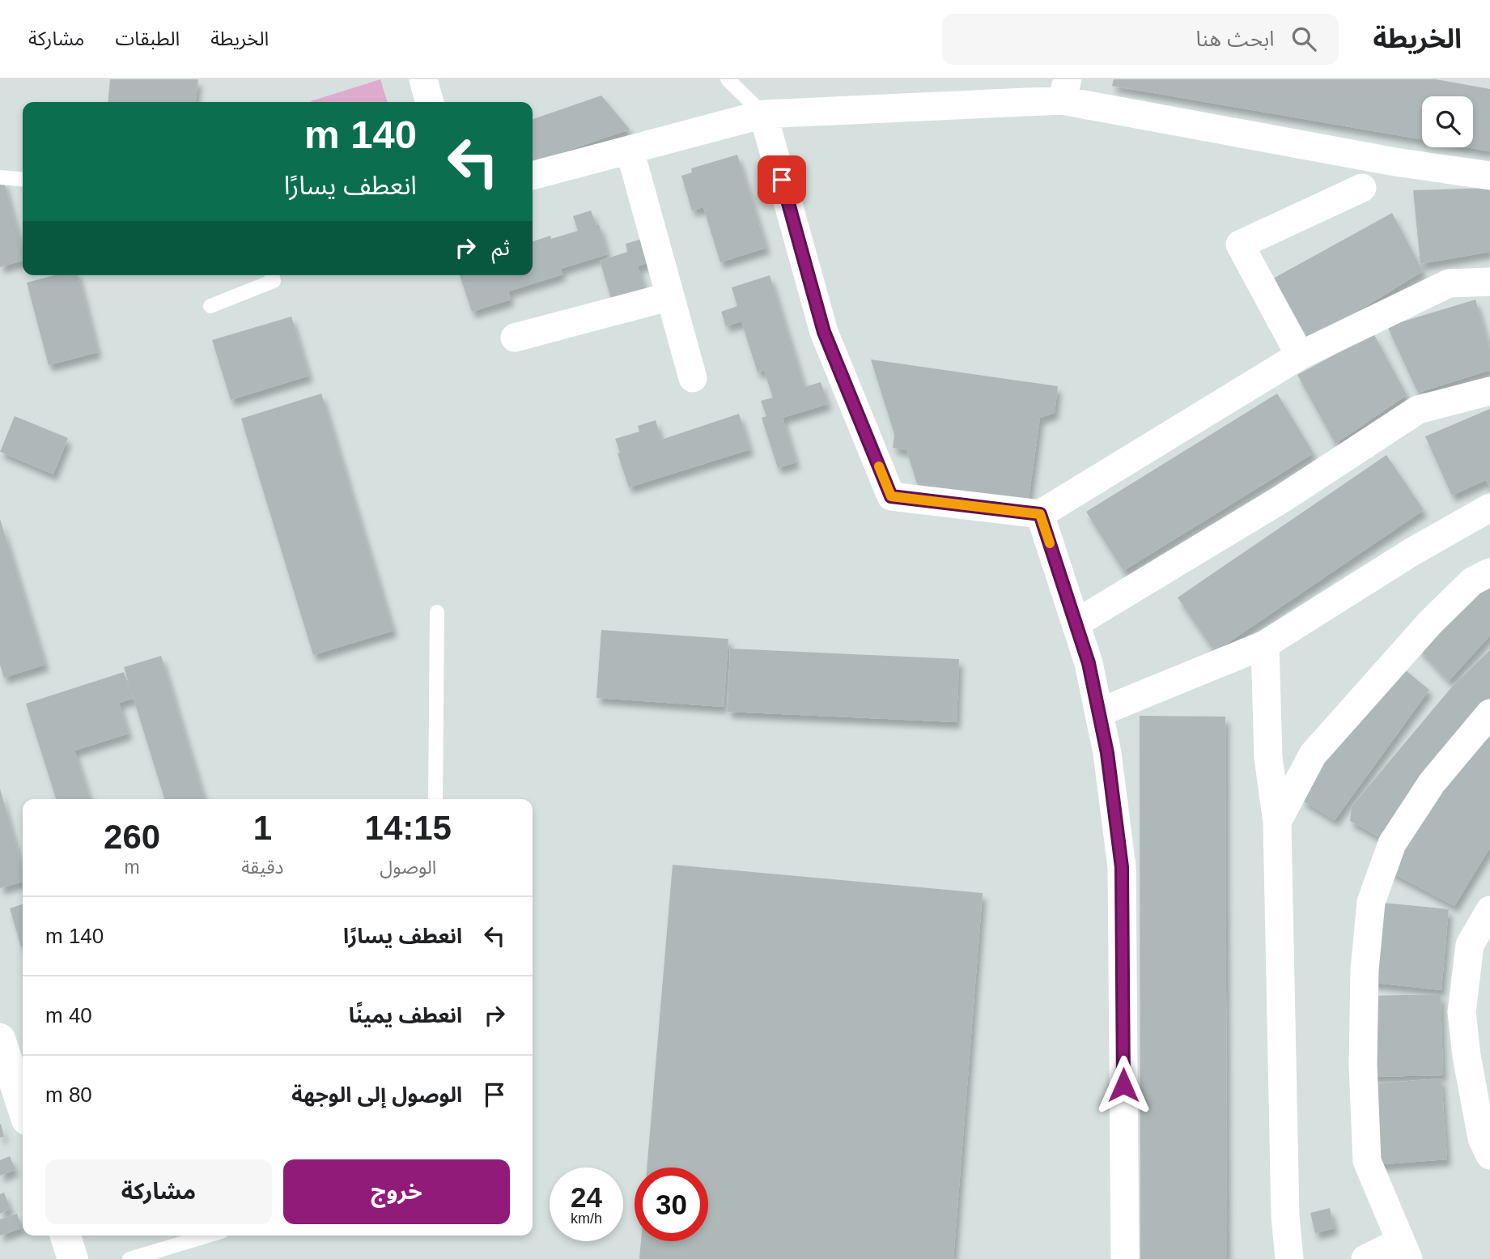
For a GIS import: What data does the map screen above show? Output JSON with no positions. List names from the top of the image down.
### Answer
{
  "page": {
    "header": "الخريطة",
    "search": "ابحث هنا",
    "nav": ["الخريطة", "الطبقات", "مشاركة"],
    "turn": ["140 m", "انعطف يسارًا"],
    "then": "ثم",
    "eta": [
      "14:15",
      "الوصول",
      "1",
      "دقيقة",
      "260",
      "m"
    ],
    "list": [
      {
        "name": "انعطف يسارًا",
        "value": "140 m"
      },
      {
        "name": "انعطف يمينًا",
        "value": "40 m"
      },
      {
        "name": "الوصول إلى الوجهة",
        "value": "80 m"
      }
    ],
    "buttons": ["خروج", "مشاركة"],
    "speed": "24 km/h",
    "limit": "30"
  }
}
